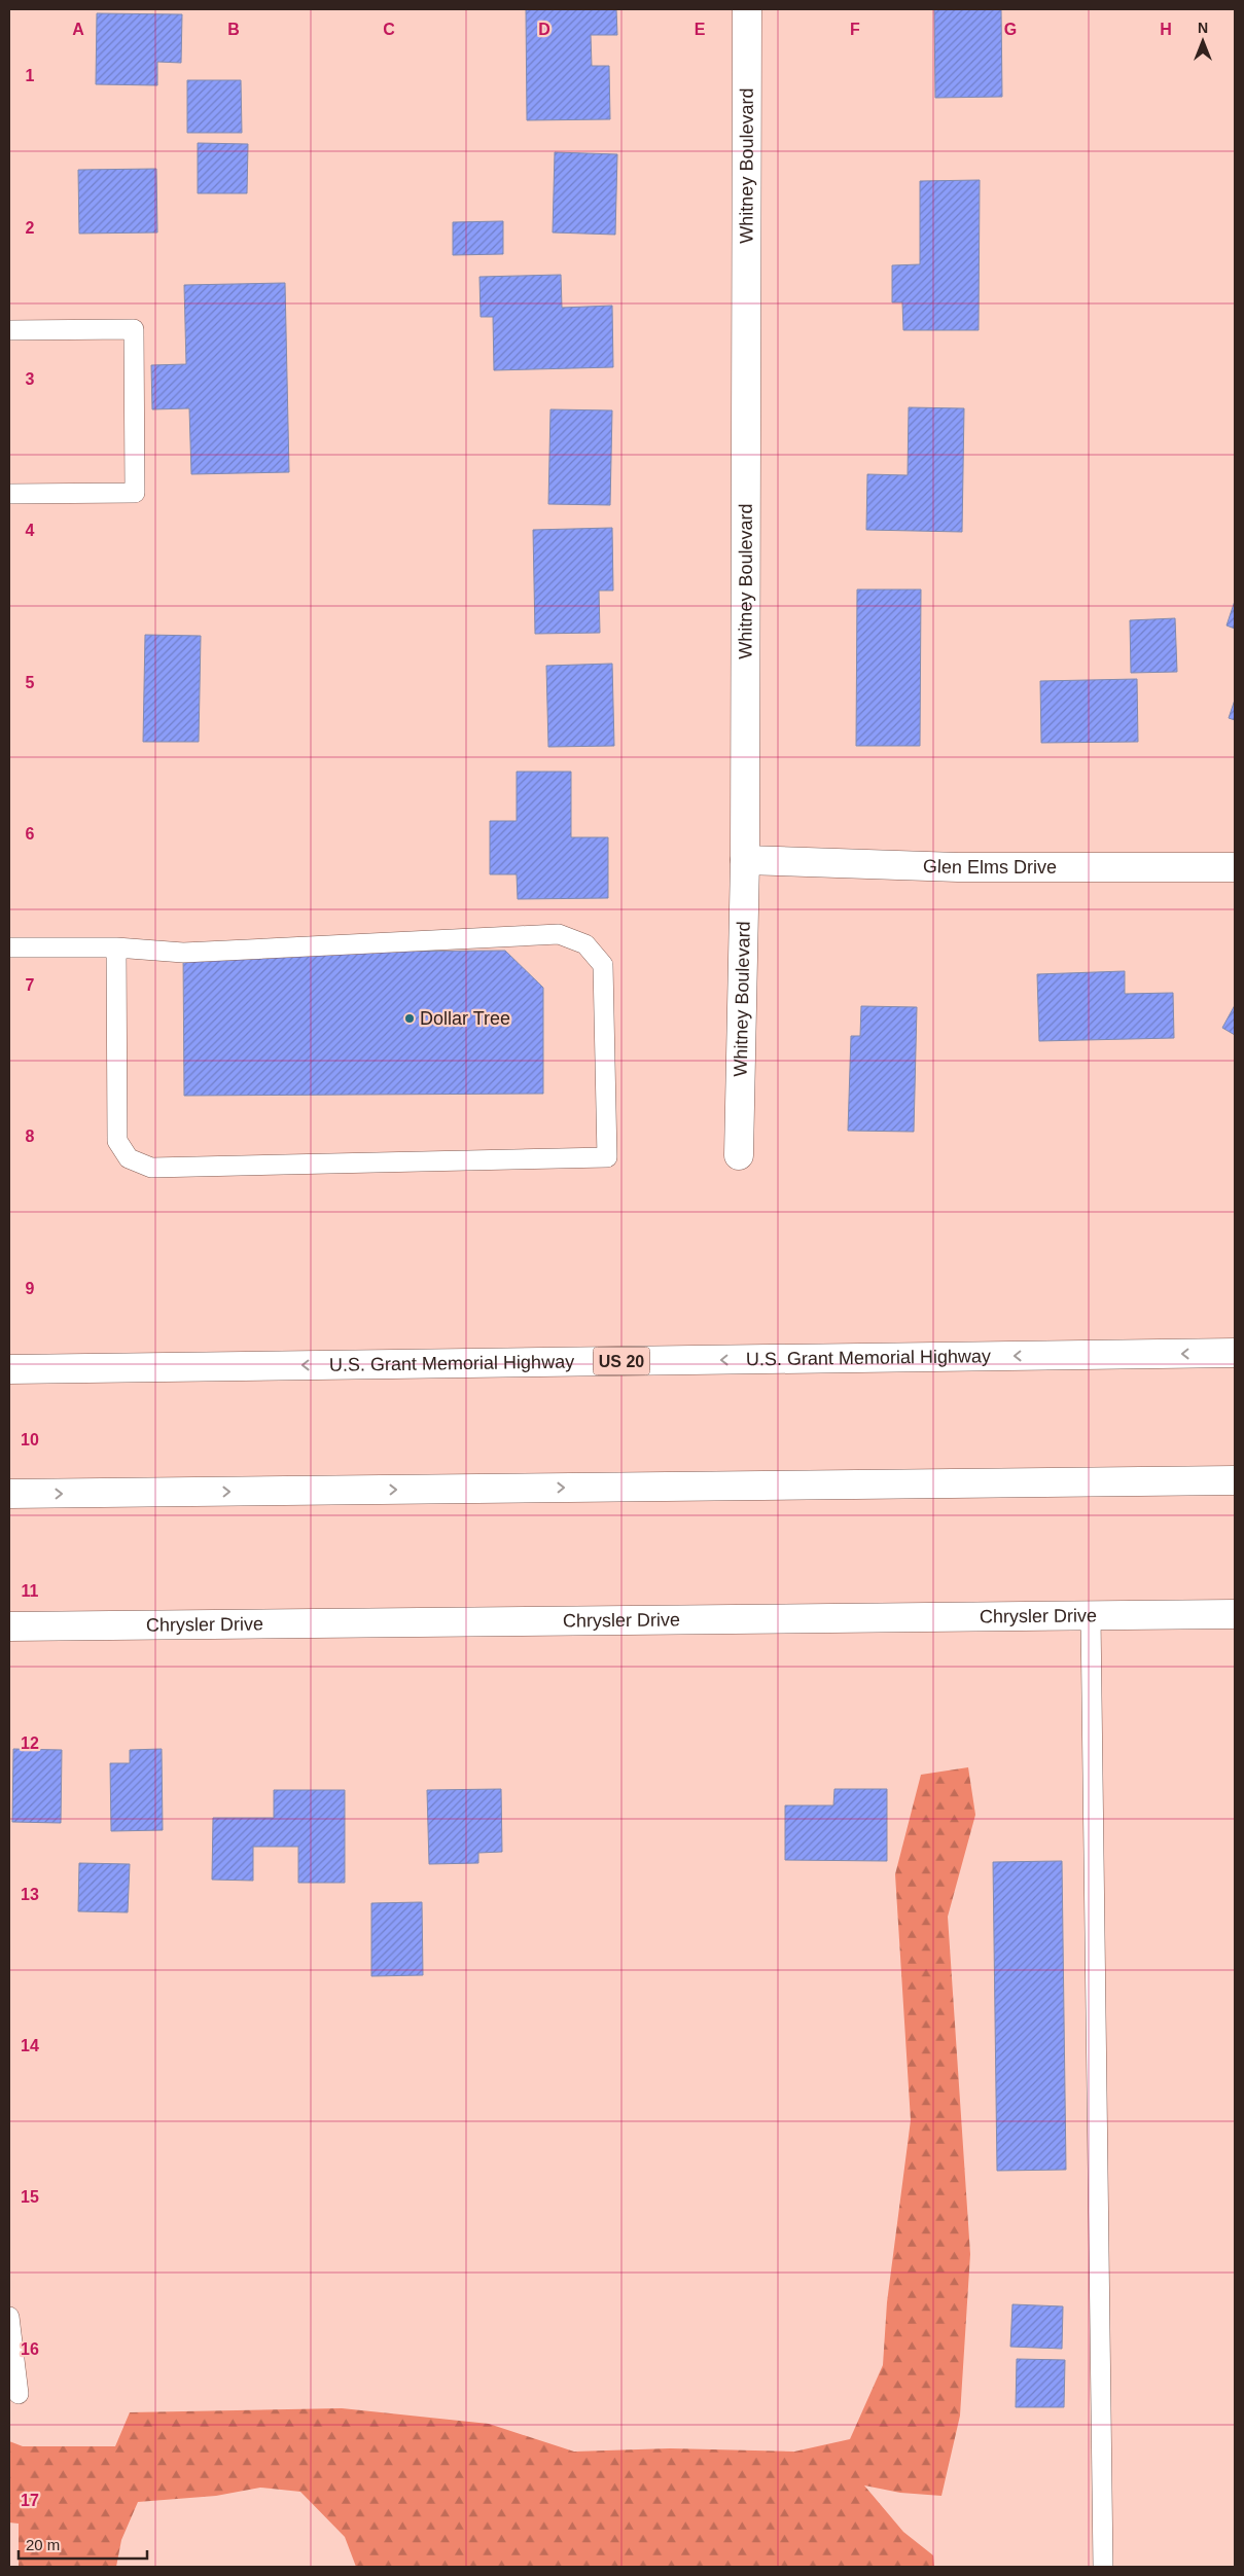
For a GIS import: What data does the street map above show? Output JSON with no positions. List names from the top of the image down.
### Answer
{
  "streets": {
    "street": [
      "Whitney Boulevard",
      "Glen Elms Drive",
      "U.S. Grant Memorial Highway",
      "US 20",
      "Chrysler Drive"
    ]
  },
  "crossings": [
    ["Whitney Boulevard", "Glen Elms Drive"]
  ],
  "places": ["Dollar Tree"],
  "scale_bar": "20 m",
  "north": "top",
  "grid": {
    "columns": [
      "A",
      "B",
      "C",
      "D",
      "E",
      "F",
      "G",
      "H"
    ],
    "rows": [
      "1",
      "2",
      "3",
      "4",
      "5",
      "6",
      "7",
      "8",
      "9",
      "10",
      "11",
      "12",
      "13",
      "14",
      "15",
      "16",
      "17"
    ]
  }
}
